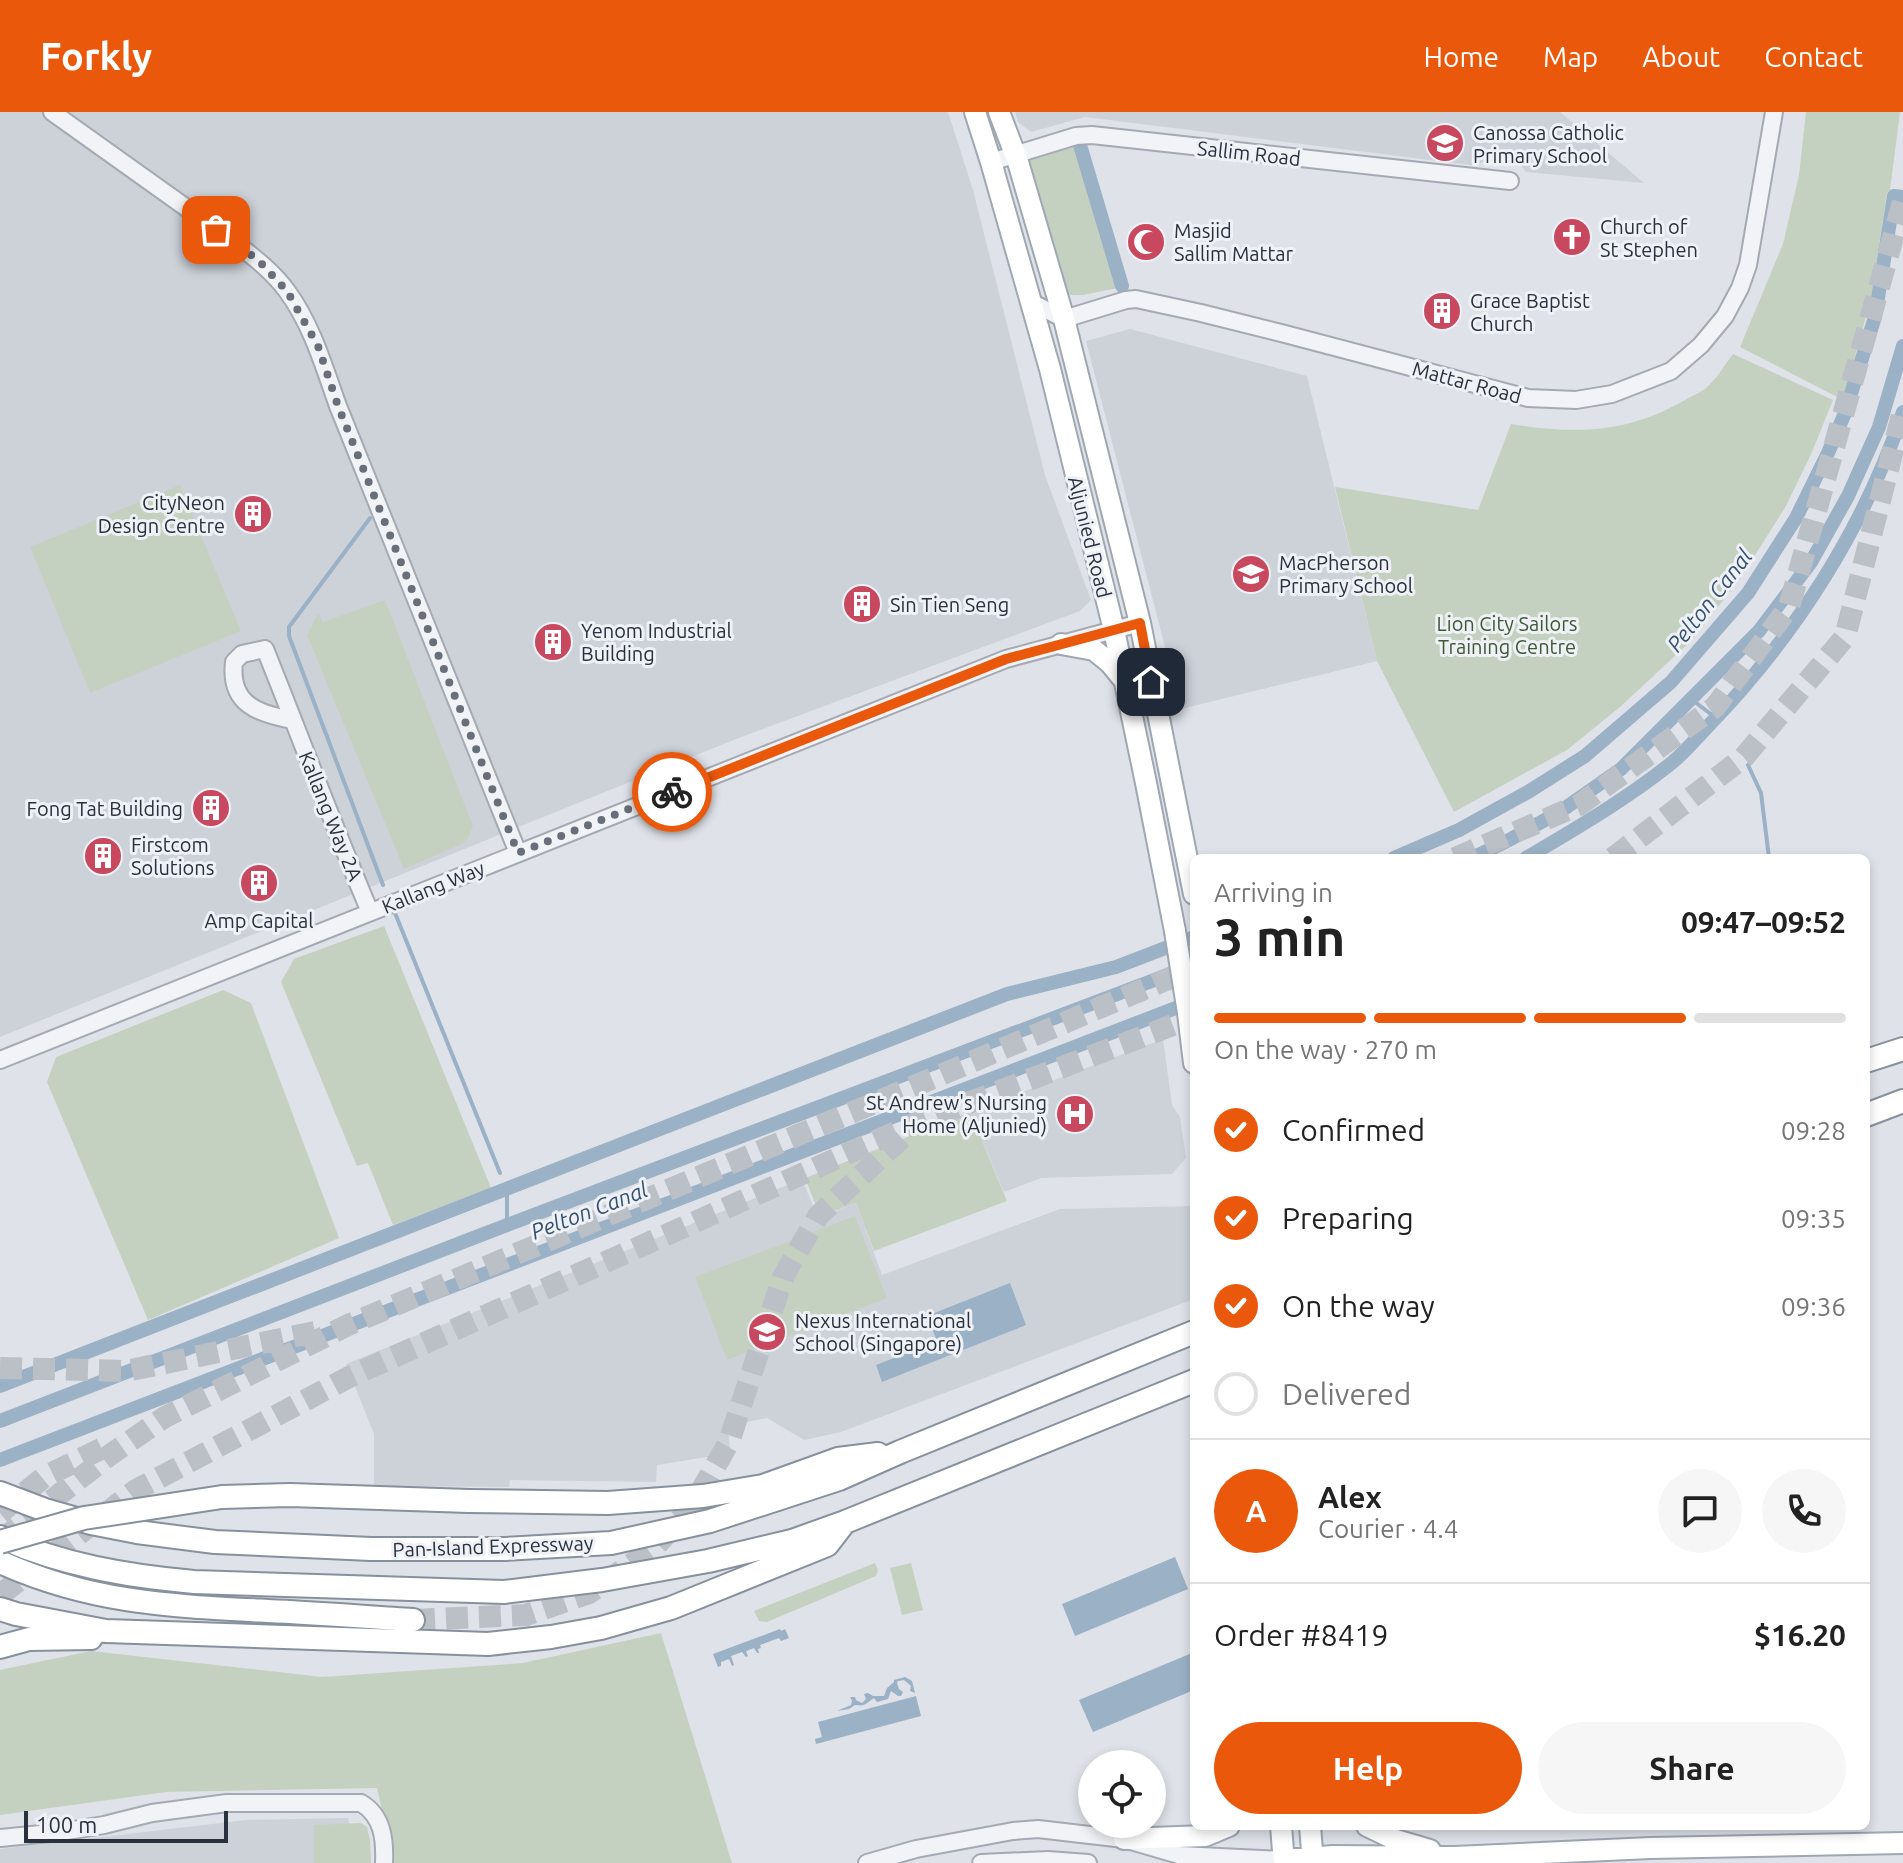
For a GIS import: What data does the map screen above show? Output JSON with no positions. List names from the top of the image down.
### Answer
{
  "streets": {
    "highway": ["Pan-Island Expressway"],
    "main road": ["Aljunied Road"],
    "street": [
      "Sallim Road",
      "Mattar Road",
      "Kallang Way 2A",
      "Kallang Way"
    ]
  },
  "crossings": [
    ["Sallim Road", "Aljunied Road"],
    ["Mattar Road", "Aljunied Road"],
    ["Aljunied Road", "Kallang Way"],
    ["Kallang Way 2A", "Kallang Way"]
  ],
  "water": ["Pelton Canal"],
  "parks": ["Lion City Sailors Training Centre"],
  "places": {
    "school or university": ["Canossa Catholic Primary School", "MacPherson Primary School", "Nexus International School (Singapore)"],
    "church": ["Church of St Stephen"],
    "mosque": ["Masjid Sallim Mattar"],
    "building": [
      "Grace Baptist Church",
      "CityNeon Design Centre",
      "Sin Tien Seng",
      "Yenom Industrial Building",
      "Fong Tat Building",
      "Firstcom Solutions",
      "Amp Capital"
    ],
    "hospital": ["St Andrew's Nursing Home (Aljunied)"]
  },
  "scale_bar": "100 m",
  "page": {
    "header": "Forkly",
    "nav": [
      "Home",
      "Map",
      "About",
      "Contact"
    ],
    "heading": ["3 min", "Arriving in", "09:47–09:52"],
    "panel": [
      "Alex",
      "Courier · 4.4",
      "Order #8419",
      "$16.20"
    ],
    "bar": "On the way · 270 m",
    "list": [
      ["Confirmed", "09:28"],
      ["Preparing", "09:35"],
      ["On the way", "09:36"],
      "Delivered"
    ],
    "round": "A",
    "buttons": ["Help", "Share"],
    "scale": "100 m"
  }
}
